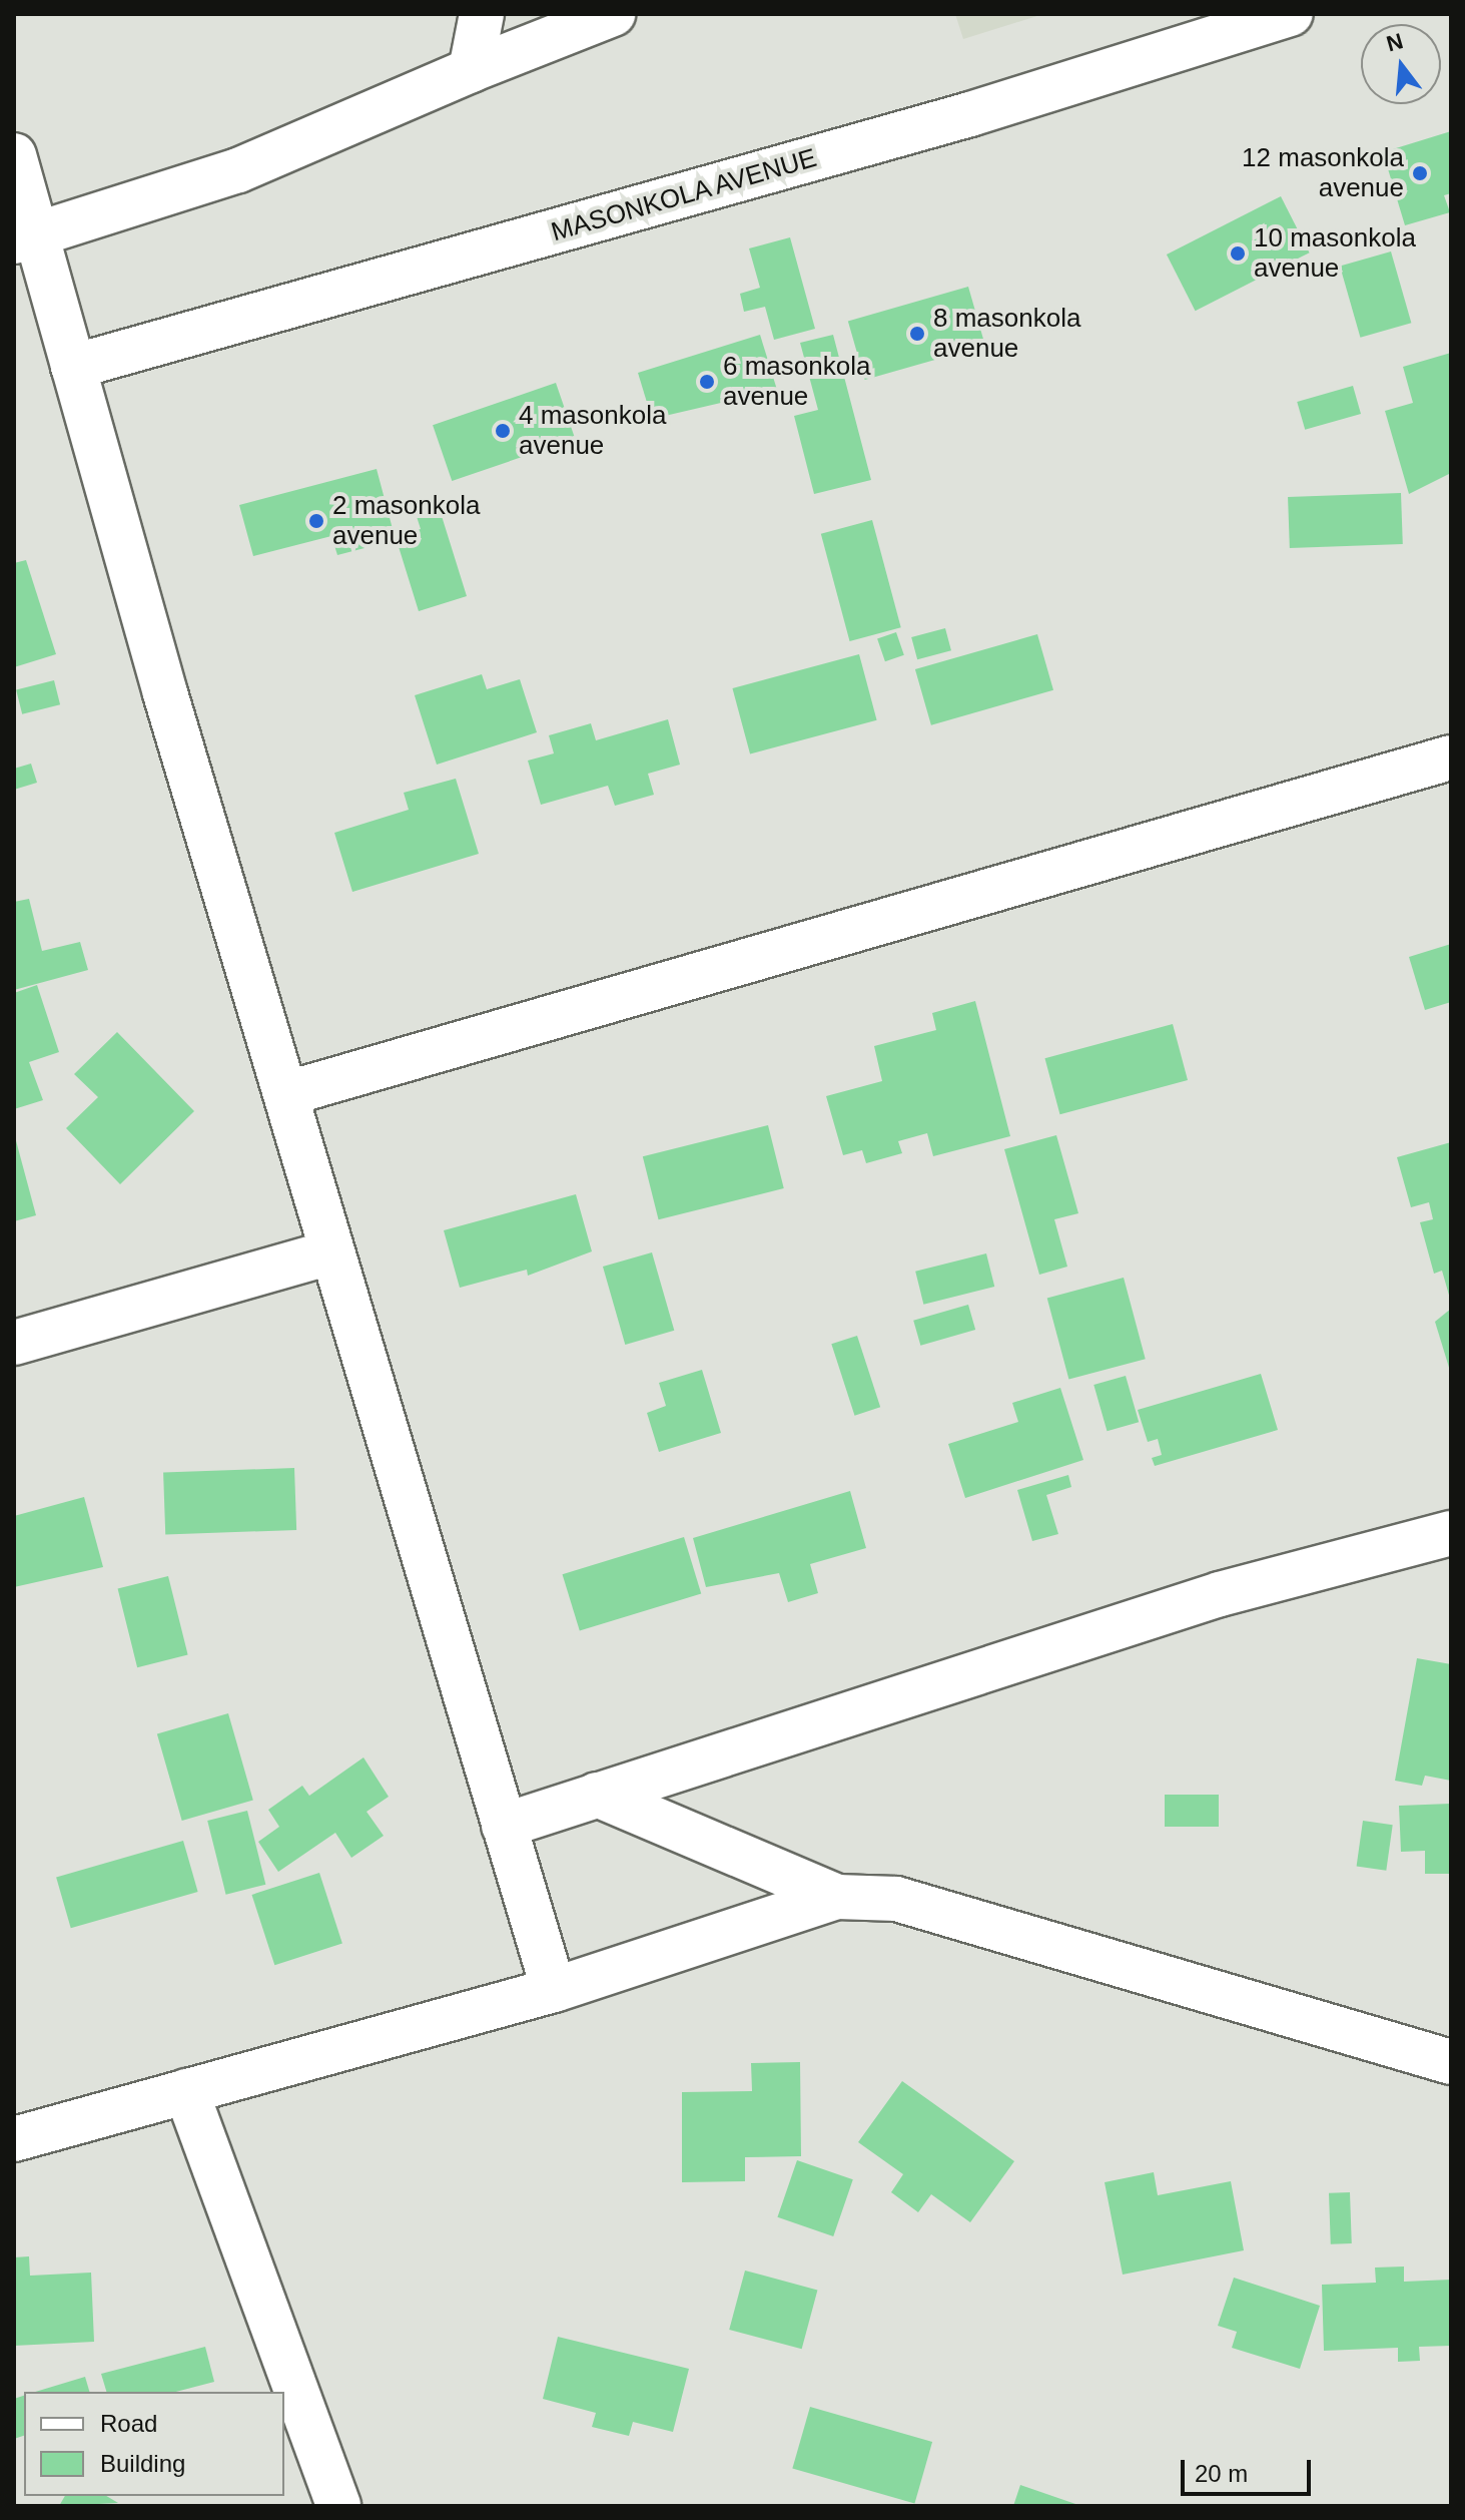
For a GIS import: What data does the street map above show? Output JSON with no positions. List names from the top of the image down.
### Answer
{
  "streets": {
    "street": ["MASONKOLA AVENUE"]
  },
  "places": [
    "12 masonkola avenue",
    "10 masonkola avenue",
    "8 masonkola avenue",
    "6 masonkola avenue",
    "4 masonkola avenue",
    "2 masonkola avenue"
  ],
  "legend": ["Road", "Building"],
  "scale_bar": "20 m",
  "north": "top"
}
